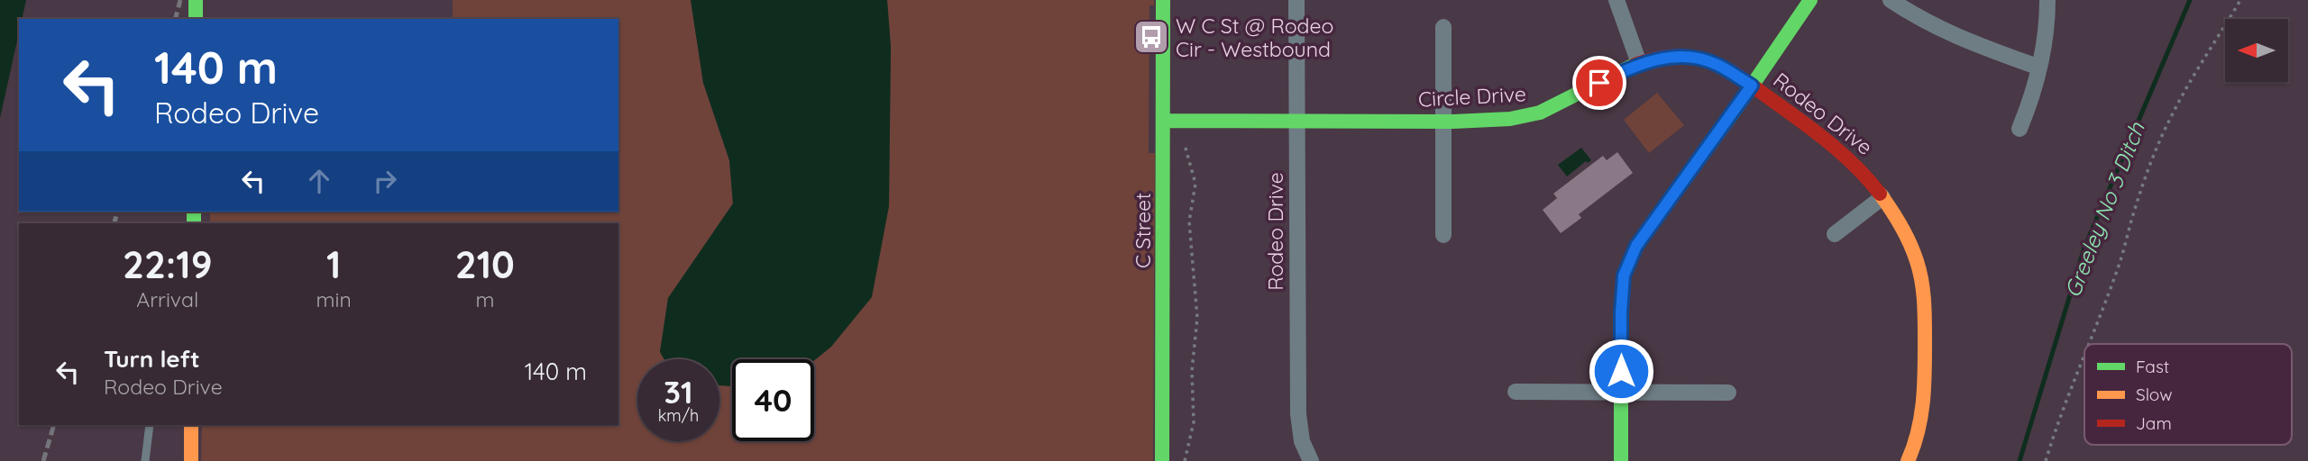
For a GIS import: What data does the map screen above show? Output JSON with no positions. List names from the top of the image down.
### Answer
{
  "streets": {
    "street": ["Circle Drive", "Rodeo Drive", "C Street"]
  },
  "crossings": [
    ["Circle Drive", "Rodeo Drive"],
    ["Circle Drive", "C Street"]
  ],
  "water": ["Greeley No 3 Ditch"],
  "places": {
    "bus stop": ["W C St @ Rodeo Cir - Westbound"]
  },
  "legend": ["Fast", "Slow", "Jam"],
  "north": "left",
  "page": {
    "turn": ["140 m", "Rodeo Drive"],
    "eta": [
      "22:19",
      "Arrival",
      "1",
      "min",
      "210",
      "m"
    ],
    "list": [
      {
        "name": "Turn left",
        "note": "Rodeo Drive",
        "value": "140 m"
      }
    ],
    "speed": "31 km/h",
    "limit": "40"
  }
}
